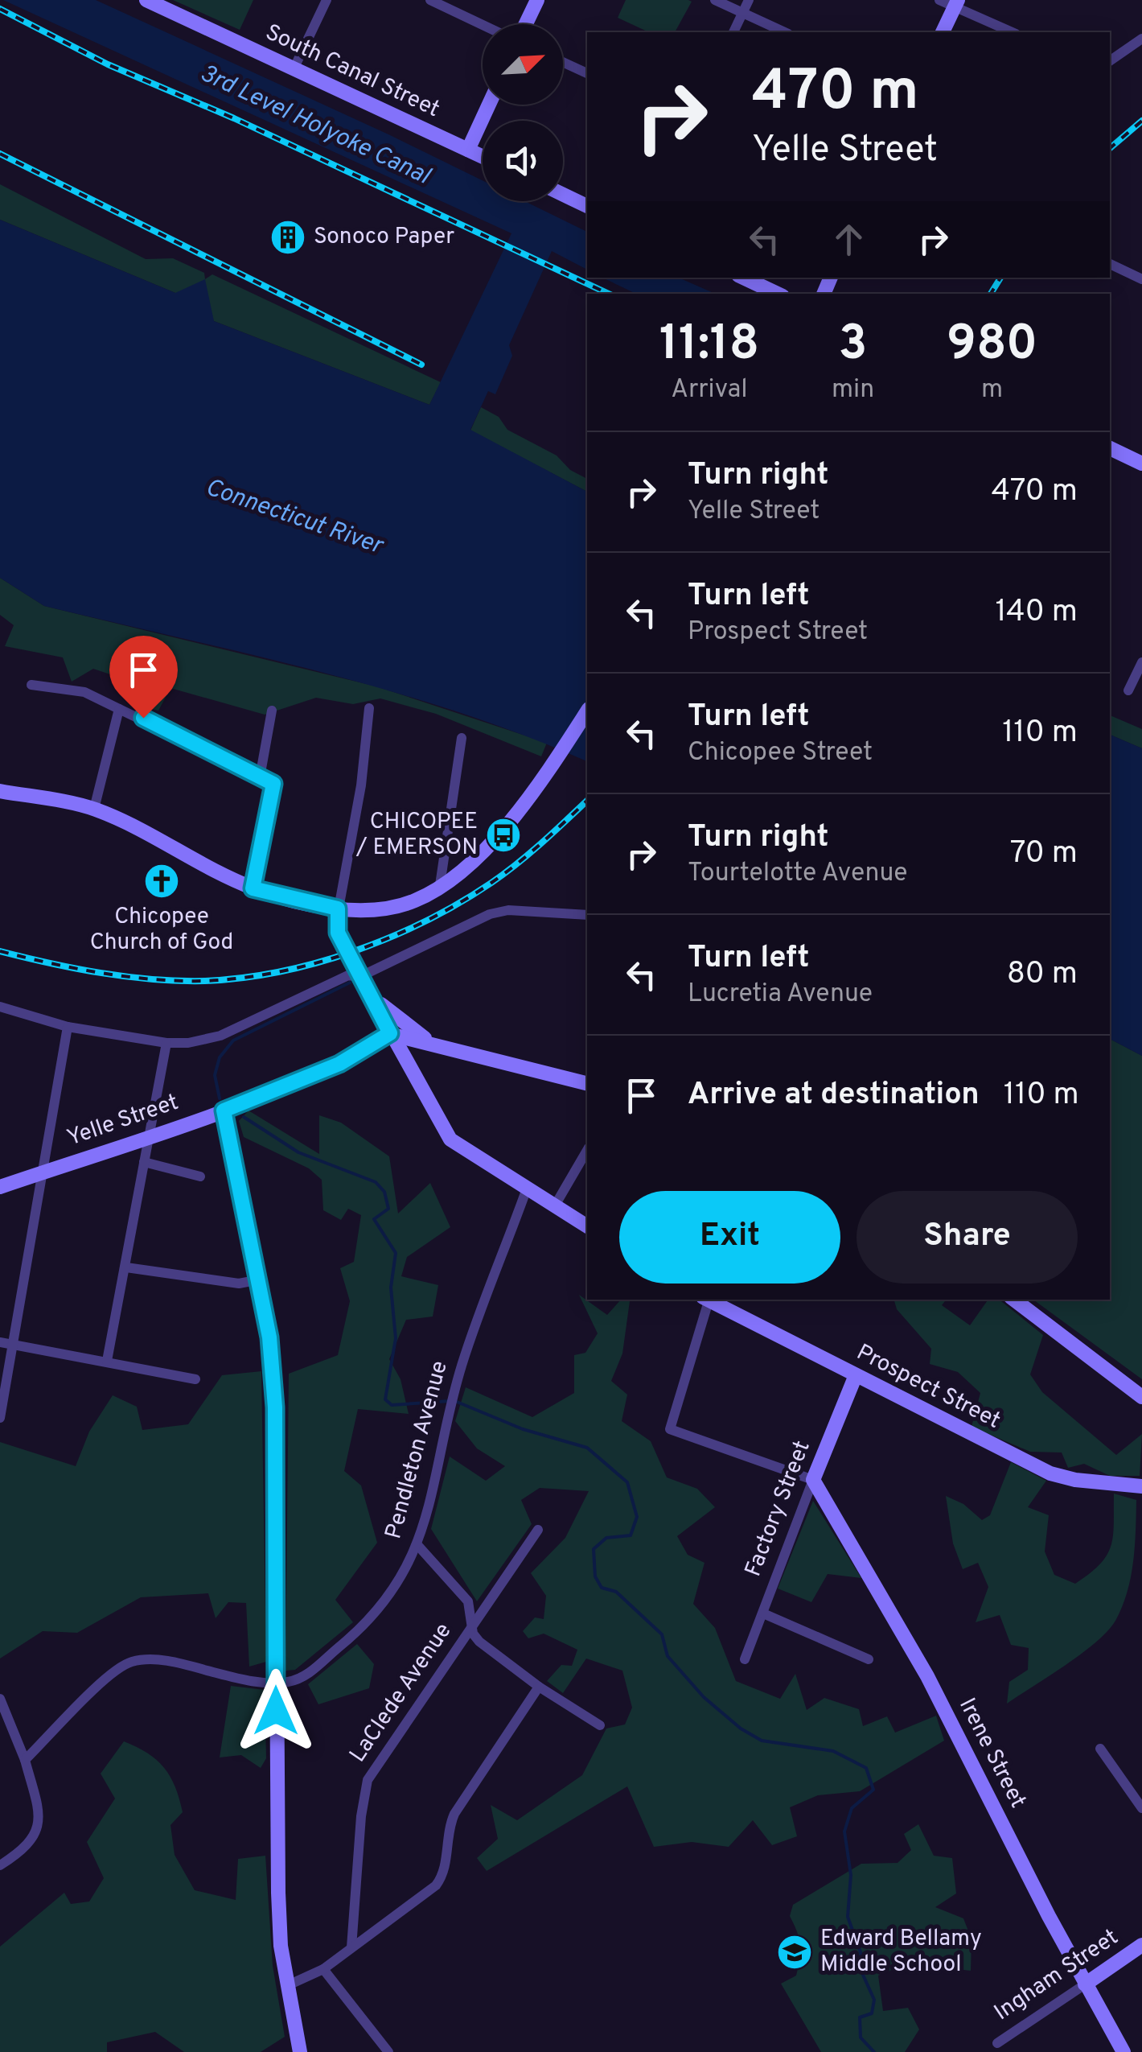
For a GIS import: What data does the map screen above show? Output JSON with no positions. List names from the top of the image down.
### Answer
{
  "streets": {
    "street": [
      "South Canal Street",
      "Yelle Street",
      "Prospect Street",
      "Pendleton Avenue",
      "Factory Street",
      "LaClede Avenue",
      "Irene Street",
      "Ingham Street"
    ]
  },
  "crossings": [
    ["Prospect Street", "Factory Street"],
    ["Factory Street", "Irene Street"],
    ["Irene Street", "Ingham Street"]
  ],
  "water": ["3rd Level Holyoke Canal", "Connecticut River"],
  "places": {
    "building": ["Sonoco Paper"],
    "bus stop": ["CHICOPEE / EMERSON"],
    "church": ["Chicopee Church of God"],
    "school or university": ["Edward Bellamy Middle School"]
  },
  "north": "top right",
  "page": {
    "turn": ["470 m", "Yelle Street"],
    "eta": [
      "11:18",
      "Arrival",
      "3",
      "min",
      "980",
      "m"
    ],
    "list": [
      {
        "name": "Turn right",
        "note": "Yelle Street",
        "value": "470 m"
      },
      {
        "name": "Turn left",
        "note": "Prospect Street",
        "value": "140 m"
      },
      {
        "name": "Turn left",
        "note": "Chicopee Street",
        "value": "110 m"
      },
      {
        "name": "Turn right",
        "note": "Tourtelotte Avenue",
        "value": "70 m"
      },
      {
        "name": "Turn left",
        "note": "Lucretia Avenue",
        "value": "80 m"
      },
      {
        "name": "Arrive at destination",
        "value": "110 m"
      }
    ],
    "buttons": ["Exit", "Share"]
  }
}
